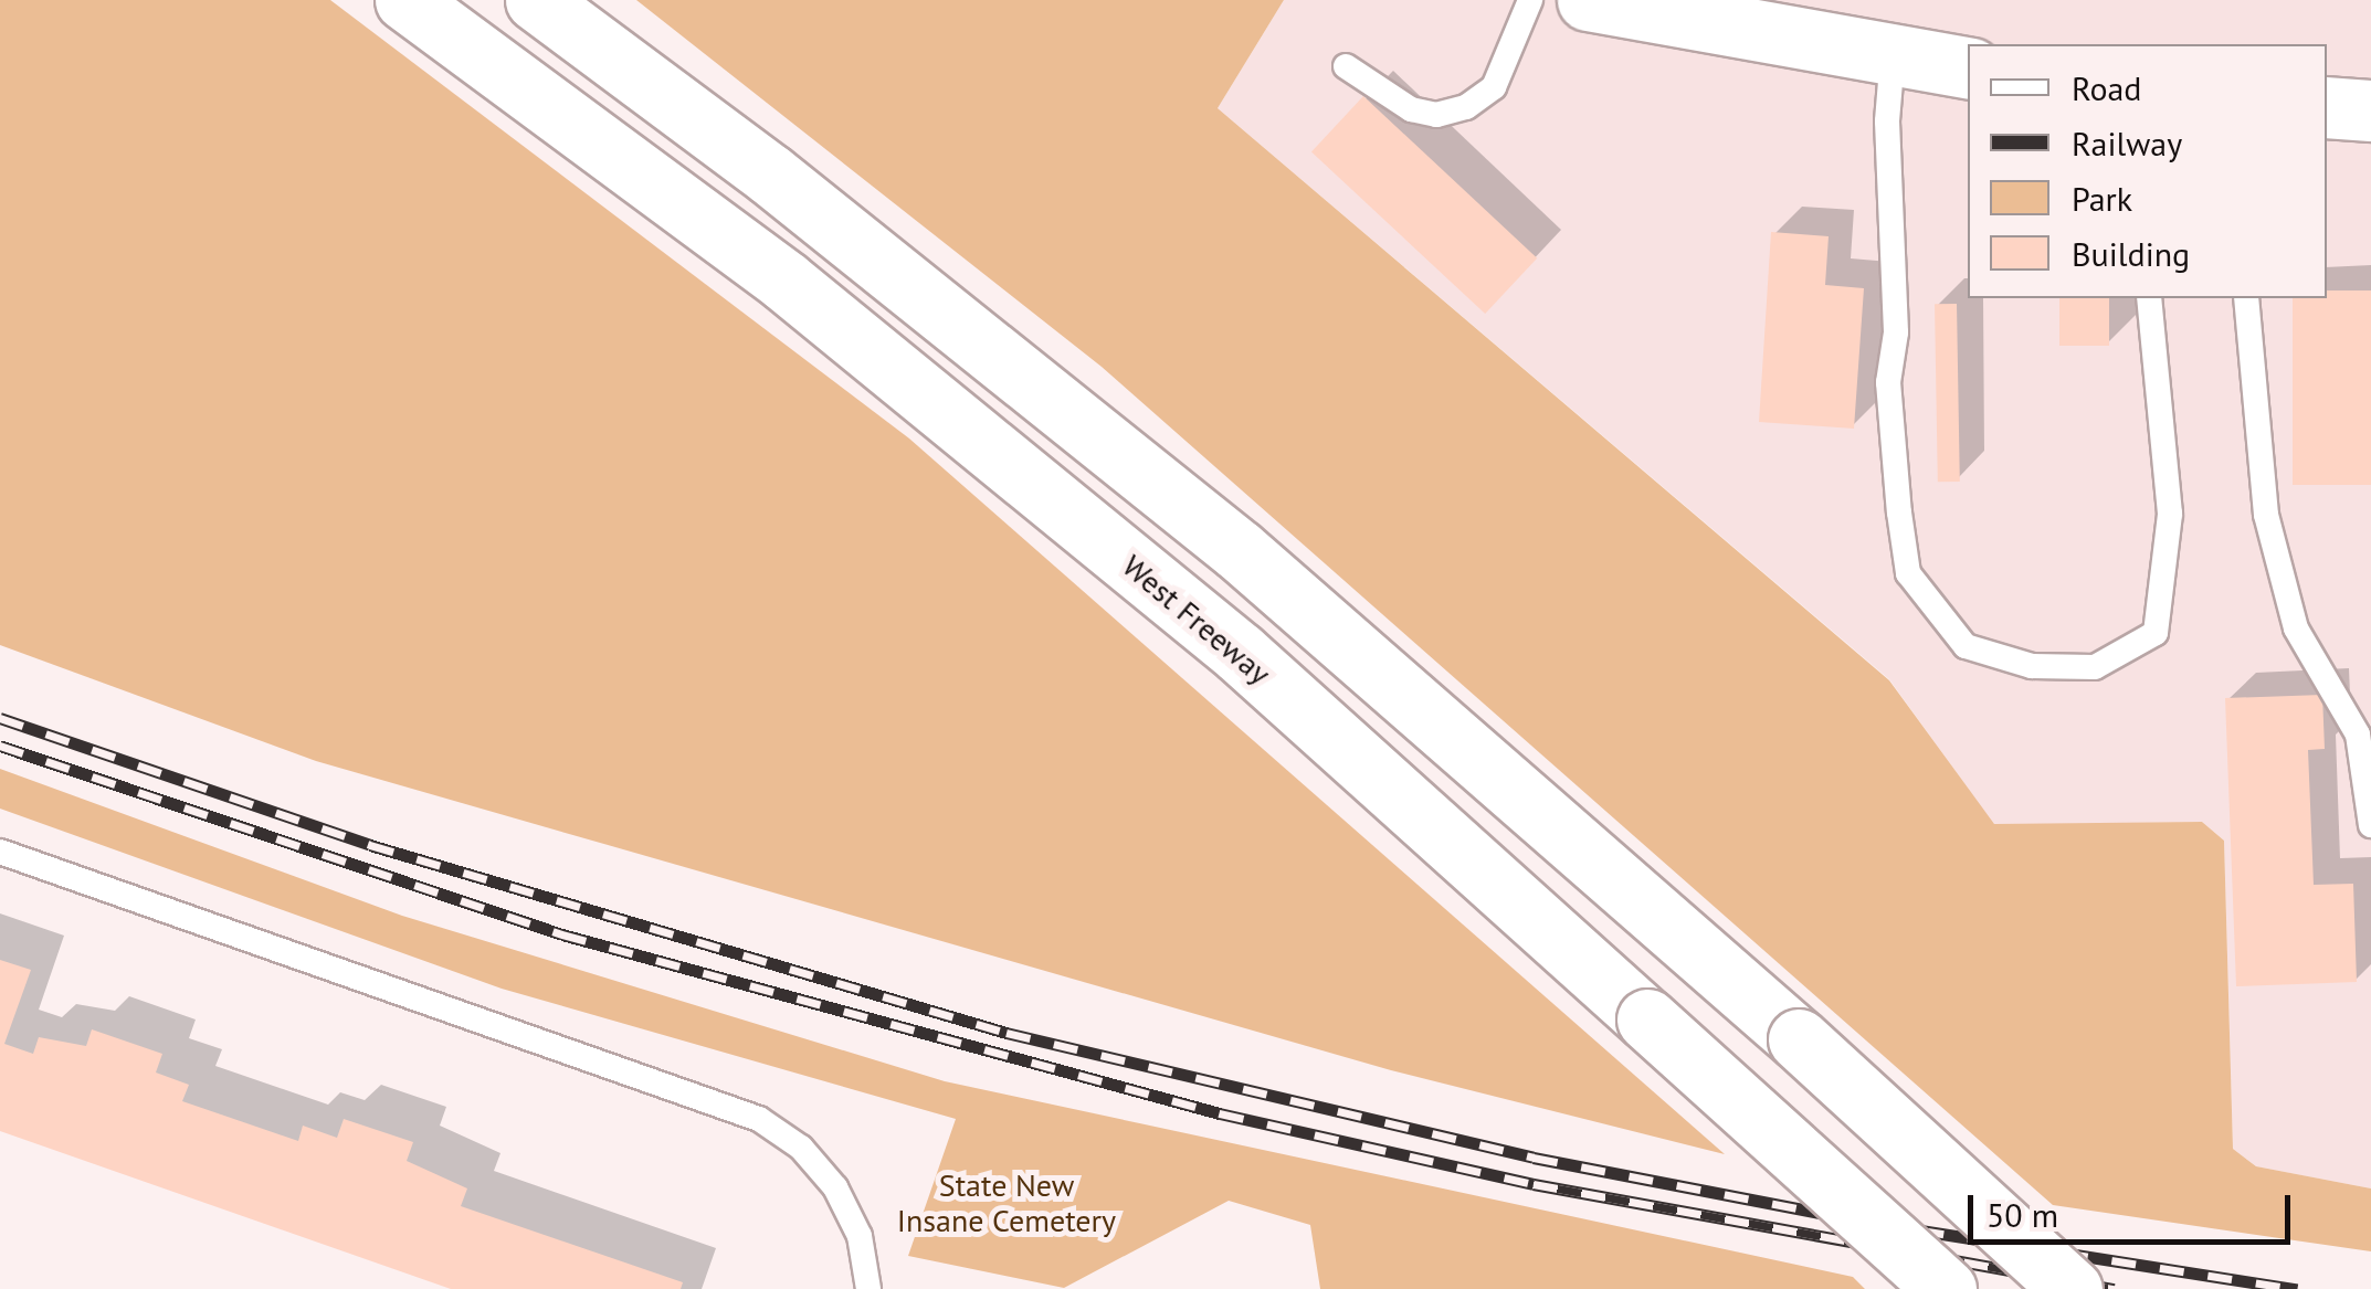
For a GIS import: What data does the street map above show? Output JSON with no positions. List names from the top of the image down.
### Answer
{
  "streets": {
    "main road": ["West Freeway"]
  },
  "parks": ["State New Insane Cemetery"],
  "legend": [
    "Road",
    "Railway",
    "Park",
    "Building"
  ],
  "scale_bar": "50 m"
}
